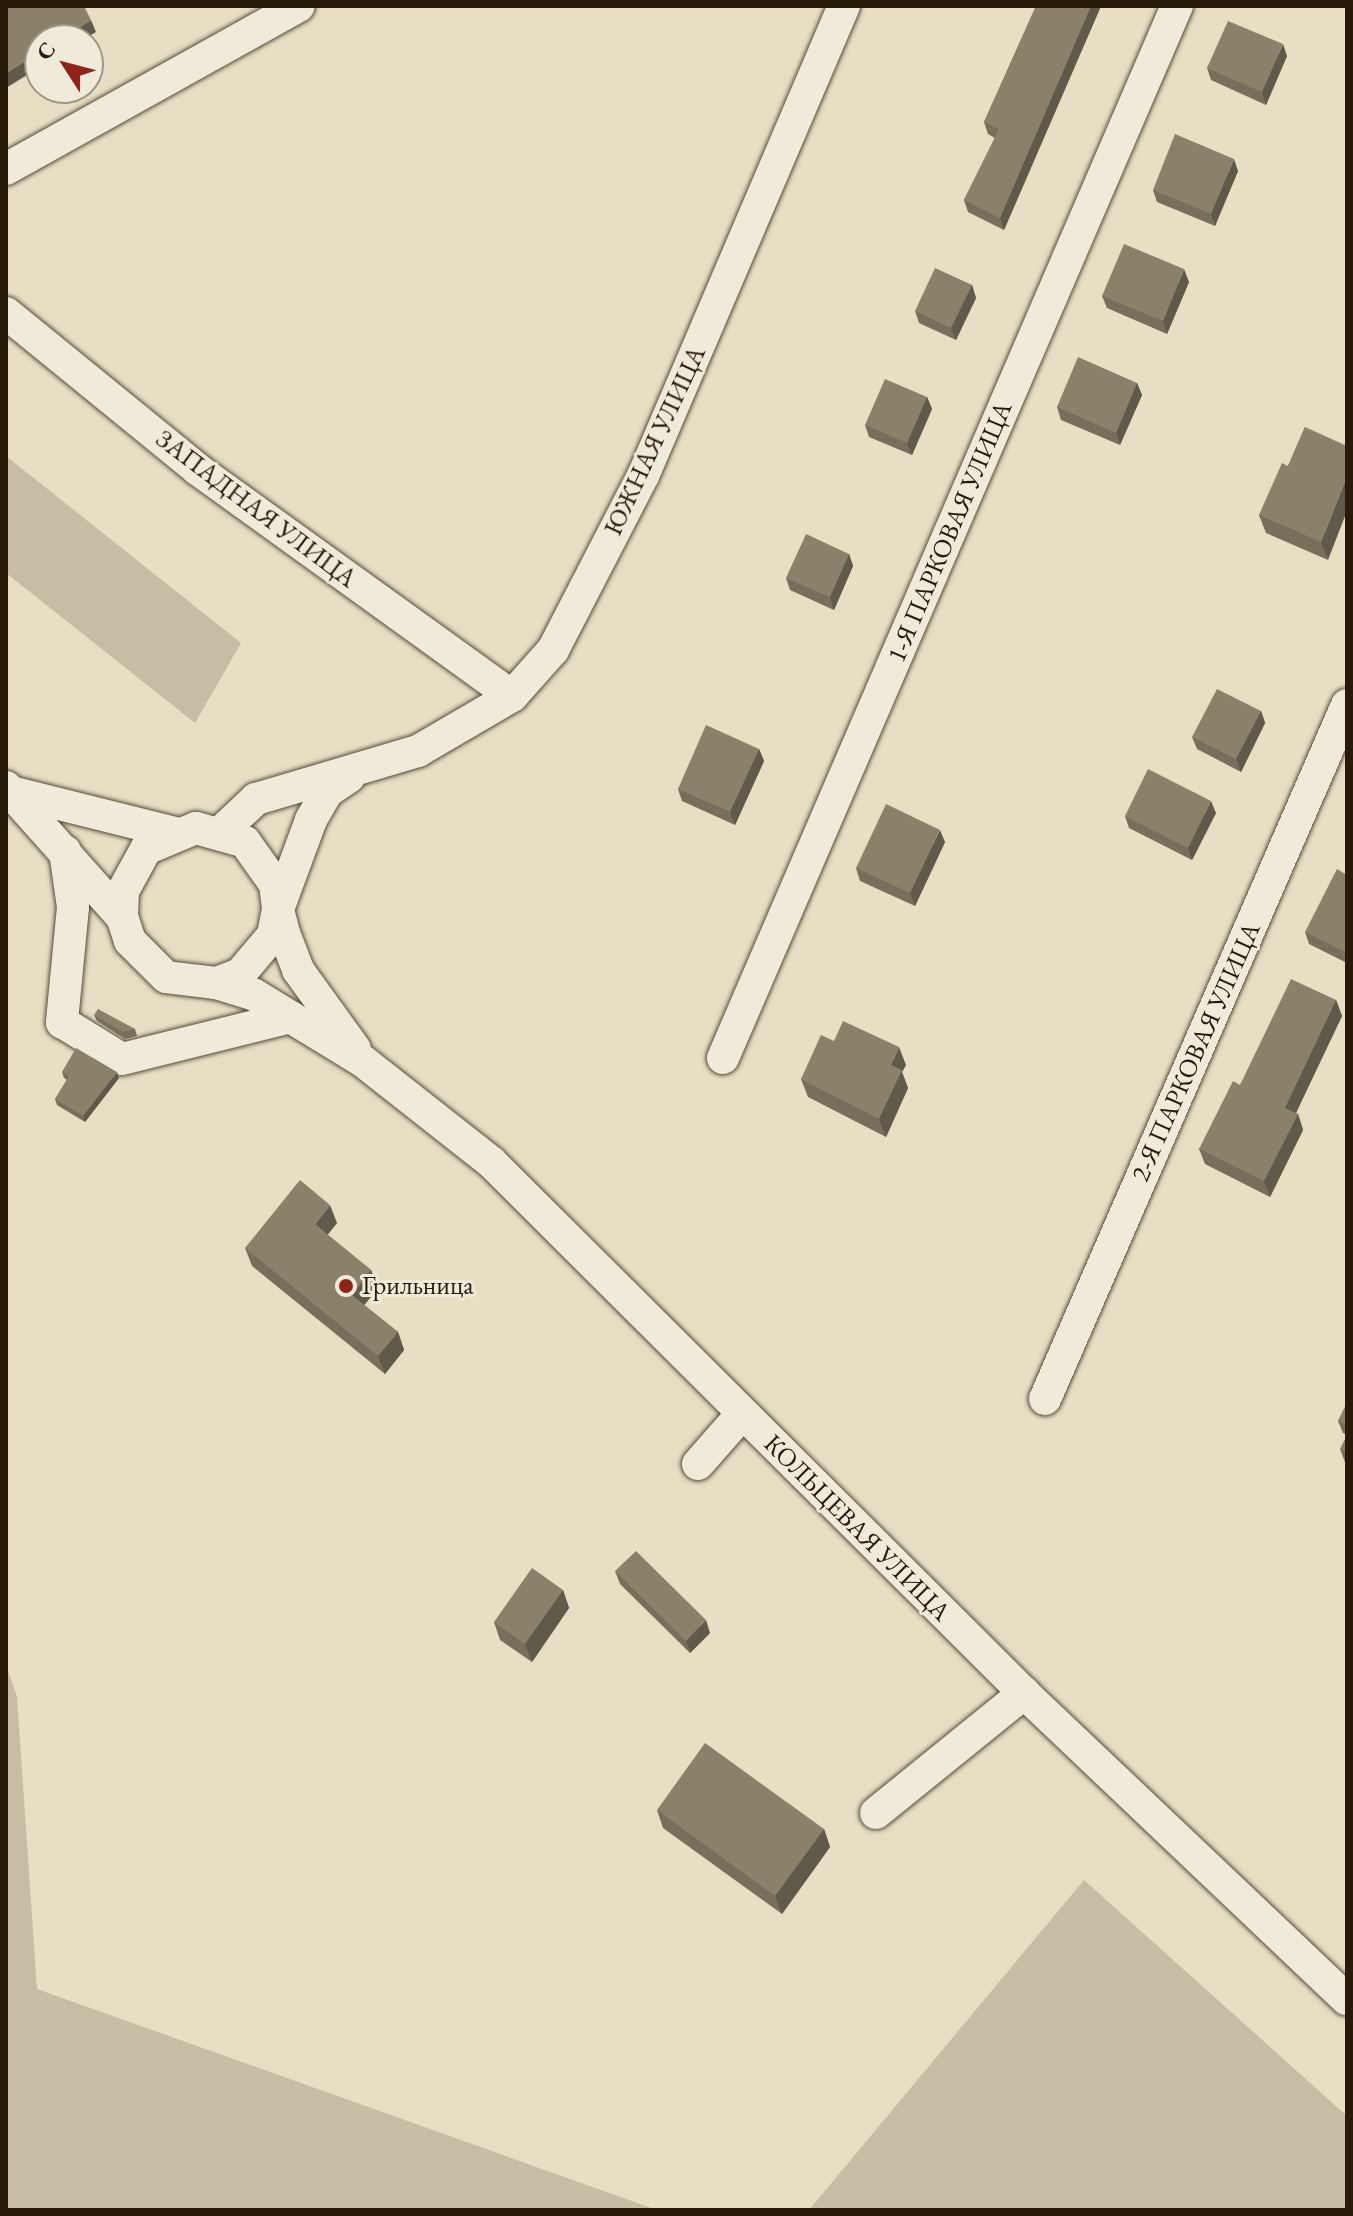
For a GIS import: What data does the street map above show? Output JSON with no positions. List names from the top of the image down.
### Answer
{
  "streets": {
    "street": [
      "ЮЖНАЯ УЛИЦА",
      "ЗАПАДНАЯ УЛИЦА",
      "1-Я ПАРКОВАЯ УЛИЦА",
      "2-Я ПАРКОВАЯ УЛИЦА",
      "КОЛЬЦЕВАЯ УЛИЦА"
    ]
  },
  "crossings": [
    ["ЮЖНАЯ УЛИЦА", "ЗАПАДНАЯ УЛИЦА"]
  ],
  "places": ["Грильница"],
  "north": "top left"
}
